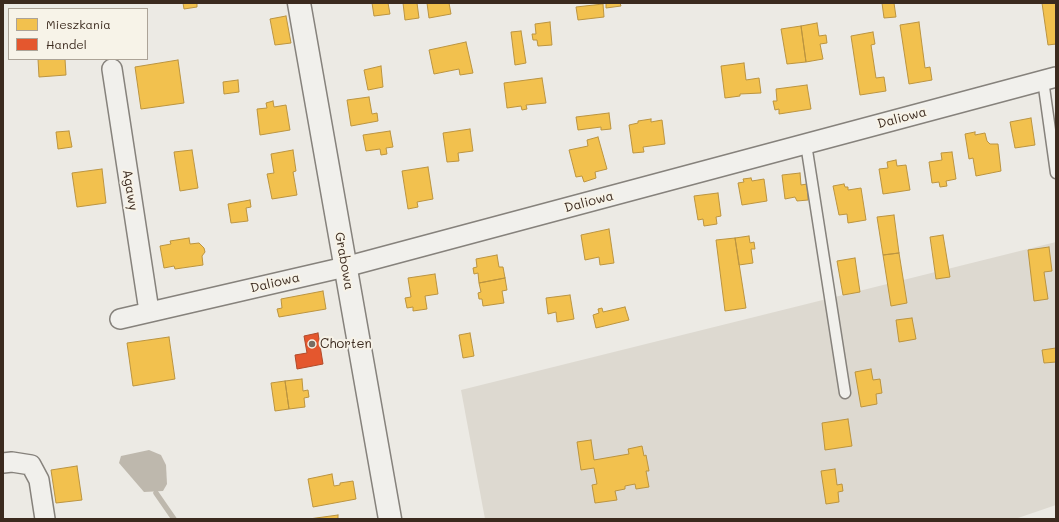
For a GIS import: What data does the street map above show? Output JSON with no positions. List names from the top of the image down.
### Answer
{
  "streets": {
    "street": ["Daliowa", "Agawy", "Grabowa"]
  },
  "crossings": [
    ["Daliowa", "Agawy"],
    ["Daliowa", "Grabowa"]
  ],
  "places": ["Chorten"],
  "legend": ["Mieszkania", "Handel"]
}
